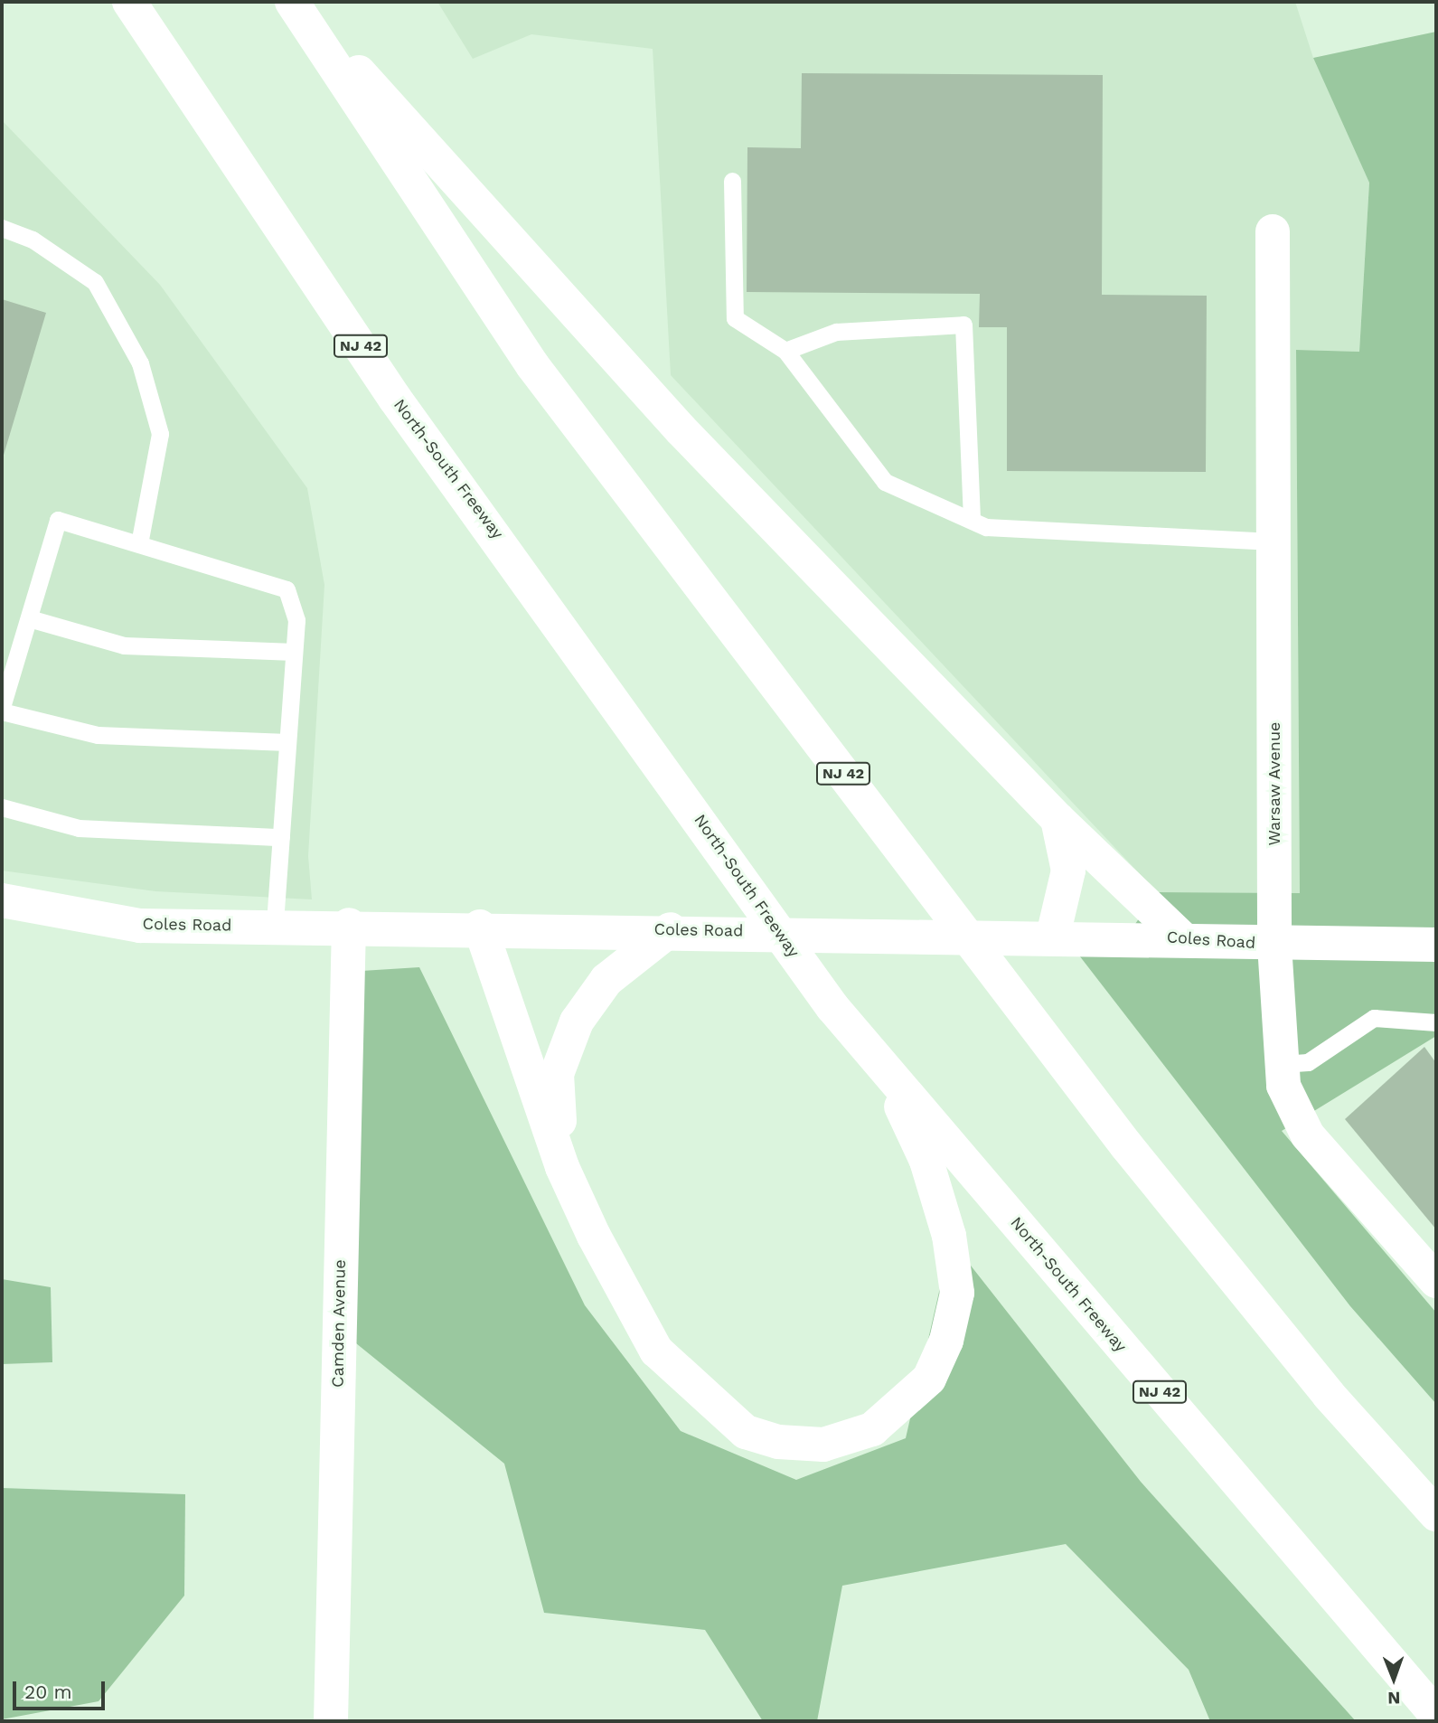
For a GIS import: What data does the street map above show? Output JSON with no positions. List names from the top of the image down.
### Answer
{
  "streets": {
    "main road": [
      "NJ 42",
      "North-South Freeway",
      "Warsaw Avenue",
      "Coles Road",
      "Camden Avenue"
    ]
  },
  "crossings": [
    ["Warsaw Avenue", "Coles Road"],
    ["Coles Road", "Camden Avenue"]
  ],
  "scale_bar": "20 m",
  "north": "bottom"
}
